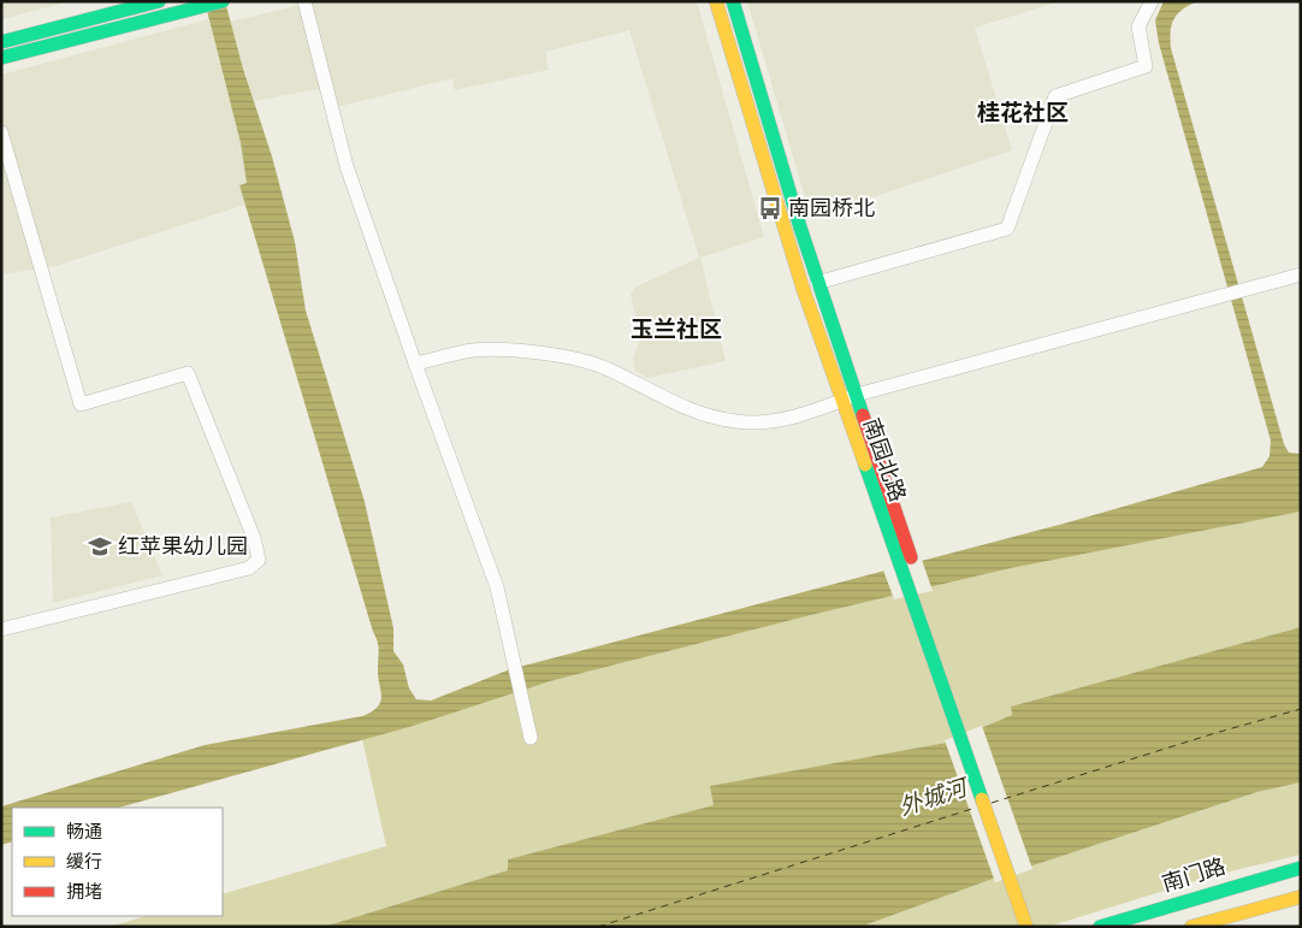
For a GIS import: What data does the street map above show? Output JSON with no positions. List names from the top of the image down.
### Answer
{
  "streets": {
    "main road": ["南园北路", "南门路"]
  },
  "districts": ["桂花社区", "玉兰社区"],
  "water": ["外城河"],
  "places": {
    "bus stop": ["南园桥北"],
    "school or university": ["红苹果幼儿园"]
  },
  "legend": ["畅通", "缓行", "拥堵"]
}
